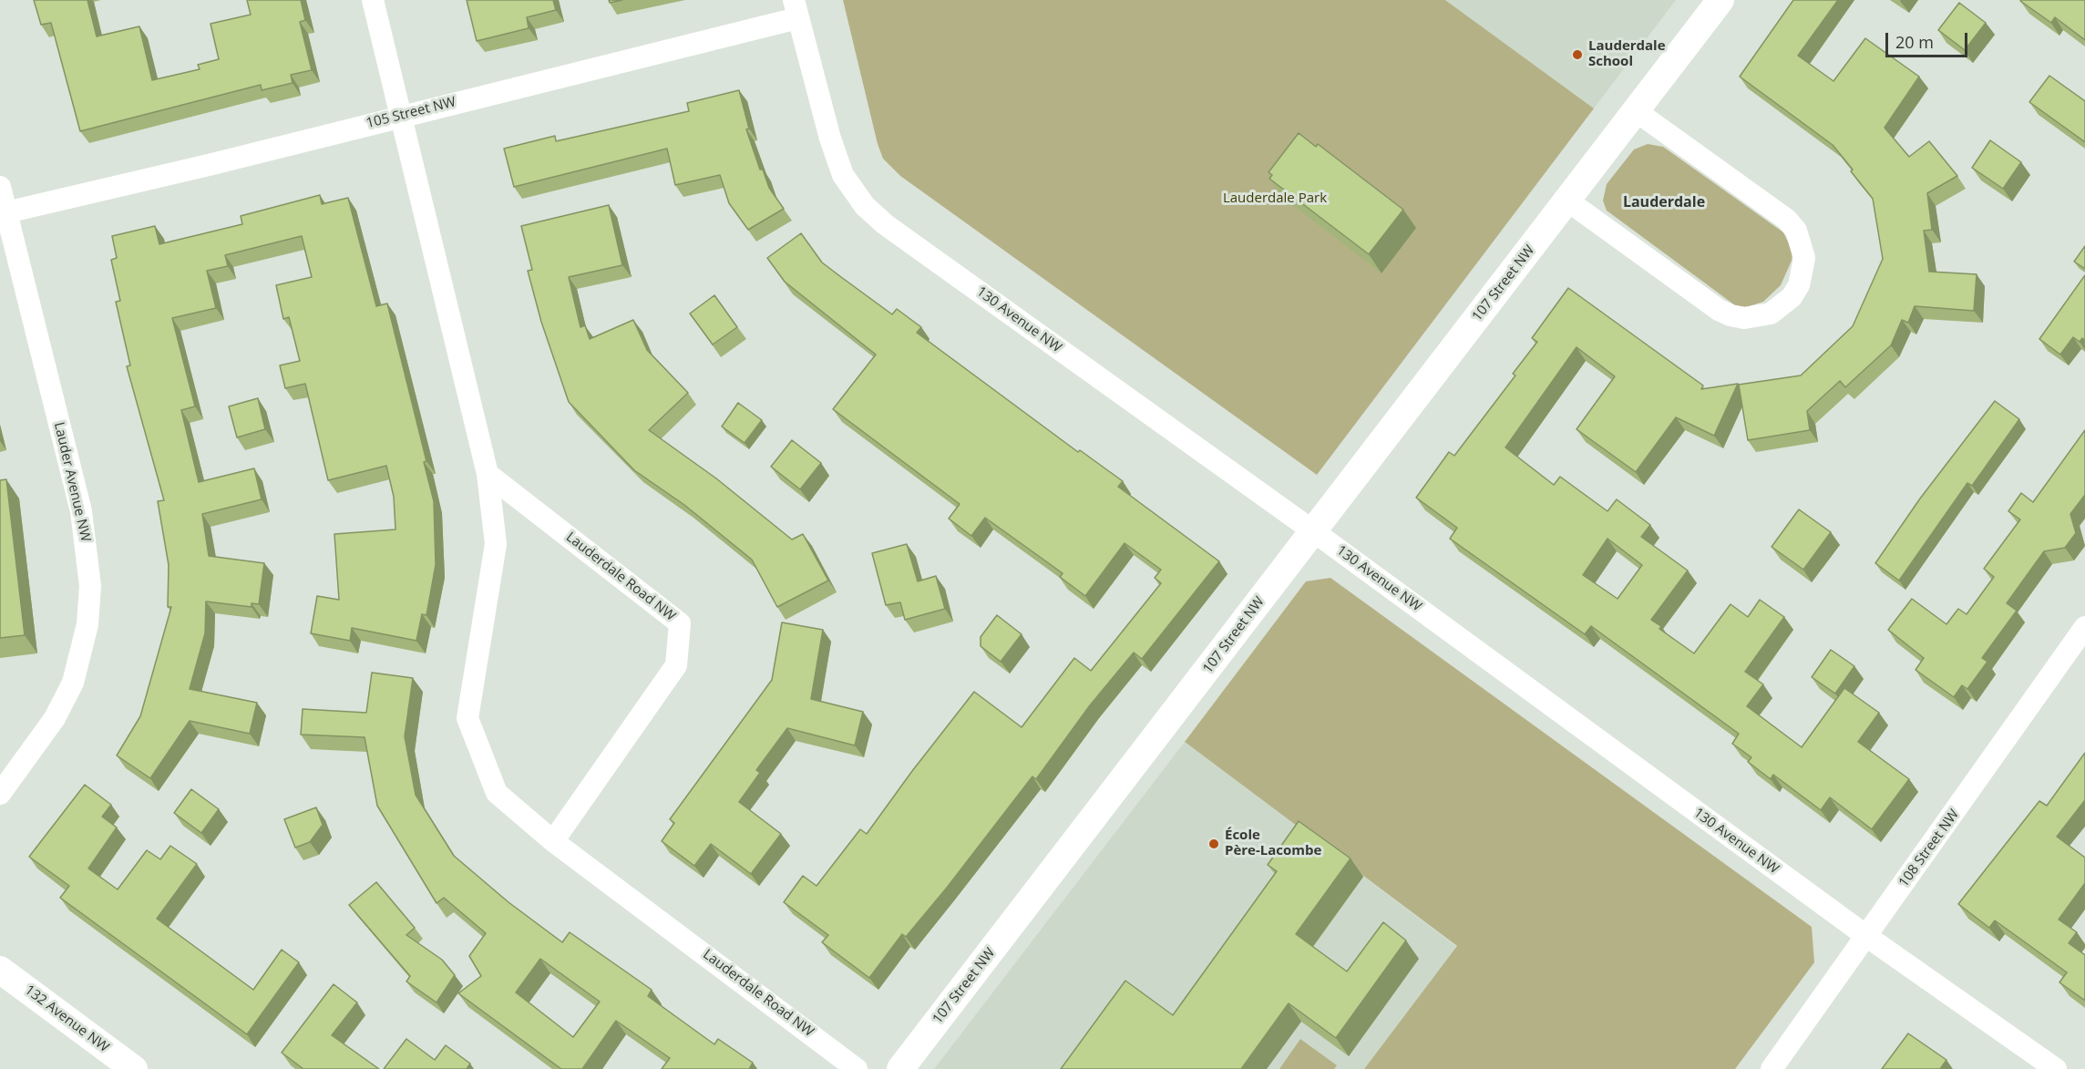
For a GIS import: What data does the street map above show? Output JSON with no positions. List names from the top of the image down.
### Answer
{
  "streets": {
    "street": [
      "105 Street NW",
      "107 Street NW",
      "130 Avenue NW",
      "Lauder Avenue NW",
      "Lauderdale Road NW",
      "108 Street NW",
      "132 Avenue NW"
    ]
  },
  "crossings": [
    ["105 Street NW", "130 Avenue NW"],
    ["105 Street NW", "Lauder Avenue NW"],
    ["105 Street NW", "Lauderdale Road NW"],
    ["107 Street NW", "130 Avenue NW"],
    ["130 Avenue NW", "108 Street NW"]
  ],
  "districts": ["Lauderdale"],
  "parks": ["Lauderdale Park"],
  "places": ["Lauderdale School", "École Père-Lacombe"],
  "scale_bar": "20 m"
}
